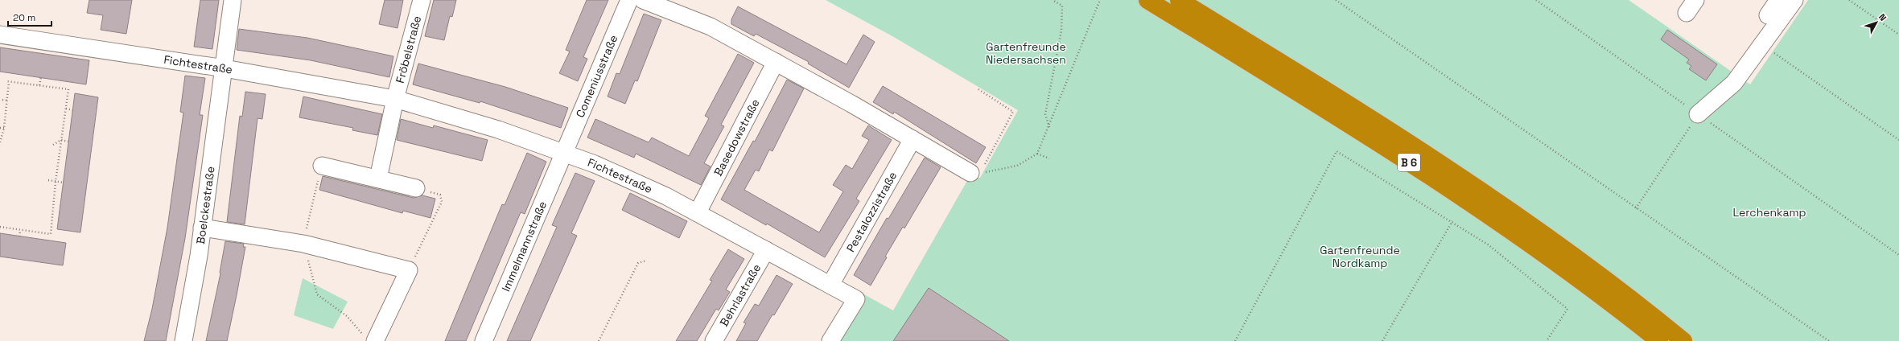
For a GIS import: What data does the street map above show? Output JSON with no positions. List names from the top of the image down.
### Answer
{
  "streets": {
    "highway": ["B 6"],
    "street": [
      "Fröbelstraße",
      "Fichtestraße",
      "Comeniusstraße",
      "Basedowstraße",
      "Boelckestraße",
      "Pestalozzistraße",
      "Immelmannstraße",
      "Behrlastraße"
    ]
  },
  "crossings": [
    ["Fröbelstraße", "Fichtestraße"],
    ["Fichtestraße", "Comeniusstraße"],
    ["Fichtestraße", "Basedowstraße"],
    ["Fichtestraße", "Boelckestraße"],
    ["Fichtestraße", "Pestalozzistraße"],
    ["Fichtestraße", "Immelmannstraße"],
    ["Fichtestraße", "Behrlastraße"],
    ["Comeniusstraße", "Immelmannstraße"]
  ],
  "parks": ["Gartenfreunde Niedersachsen", "Lerchenkamp", "Gartenfreunde Nordkamp"],
  "scale_bar": "20 m",
  "north": "top right"
}
